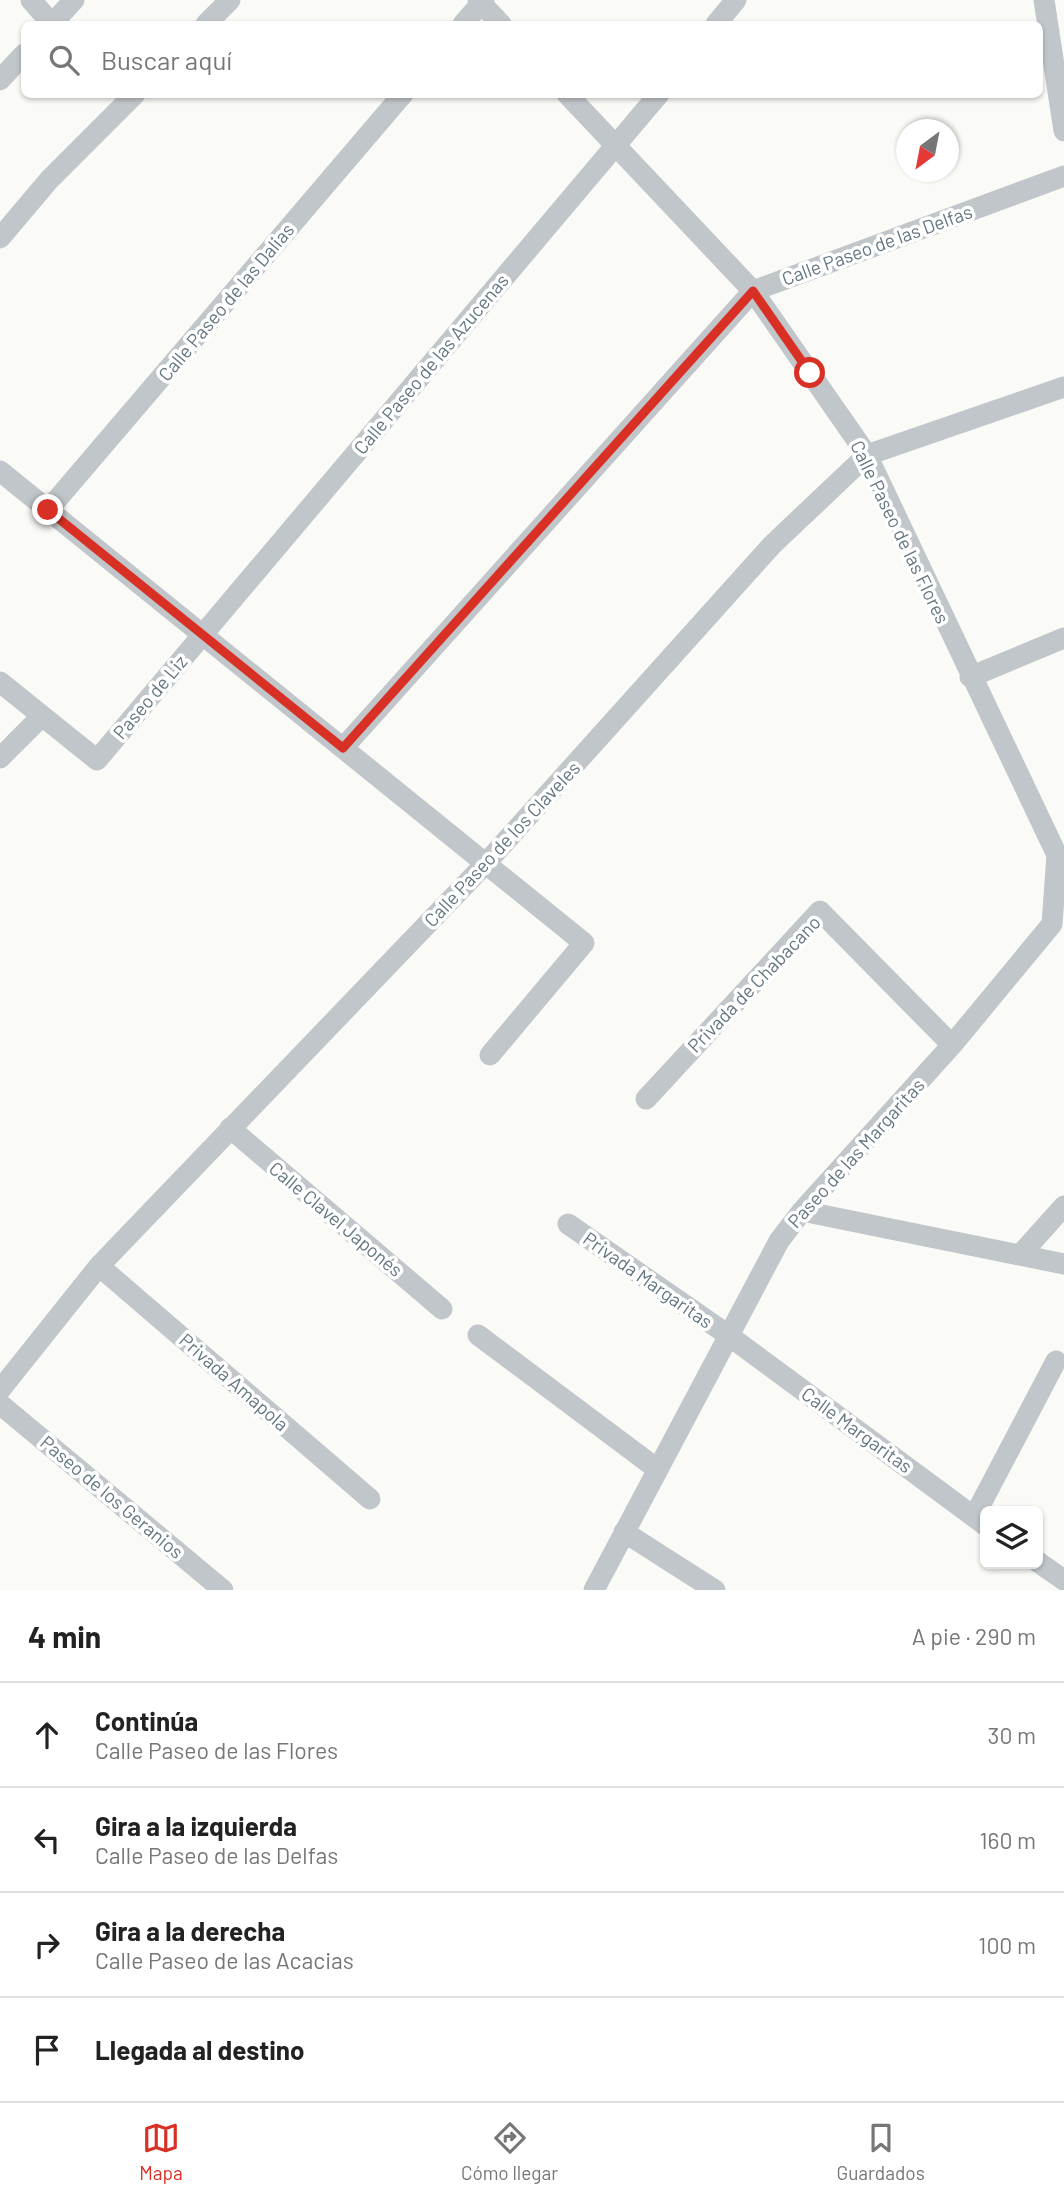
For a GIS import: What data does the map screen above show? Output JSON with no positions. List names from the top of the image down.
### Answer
{
  "streets": {
    "street": [
      "Calle Paseo de las Delfas",
      "Calle Paseo de las Dalias",
      "Calle Paseo de las Azucenas",
      "Calle Paseo de las Flores",
      "Paseo de Liz",
      "Calle Paseo de los Claveles",
      "Privada de Chabacano",
      "Paseo de las Margaritas",
      "Calle Clavel Japonés",
      "Privada Margaritas",
      "Privada Amapola",
      "Calle Margaritas",
      "Paseo de los Geranios"
    ]
  },
  "crossings": [
    ["Calle Paseo de las Delfas", "Calle Paseo de las Flores"],
    ["Calle Paseo de las Azucenas", "Calle Paseo de las Flores"],
    ["Calle Paseo de las Azucenas", "Paseo de Liz"],
    ["Calle Paseo de las Flores", "Calle Paseo de los Claveles"],
    ["Calle Paseo de las Flores", "Paseo de las Margaritas"],
    ["Calle Paseo de los Claveles", "Calle Clavel Japonés"],
    ["Calle Paseo de los Claveles", "Privada Amapola"],
    ["Privada de Chabacano", "Paseo de las Margaritas"],
    ["Paseo de las Margaritas", "Privada Margaritas"],
    ["Paseo de las Margaritas", "Calle Margaritas"],
    ["Privada Margaritas", "Calle Margaritas"]
  ],
  "north": "bottom left",
  "page": {
    "search": "Buscar aquí",
    "heading": ["4 min", "A pie · 290 m"],
    "list": [
      ["Continúa", "Calle Paseo de las Flores", "30 m"],
      ["Gira a la izquierda", "Calle Paseo de las Delfas", "160 m"],
      ["Gira a la derecha", "Calle Paseo de las Acacias", "100 m"],
      "Llegada al destino"
    ],
    "nav": ["Mapa", "Cómo llegar", "Guardados"]
  }
}
